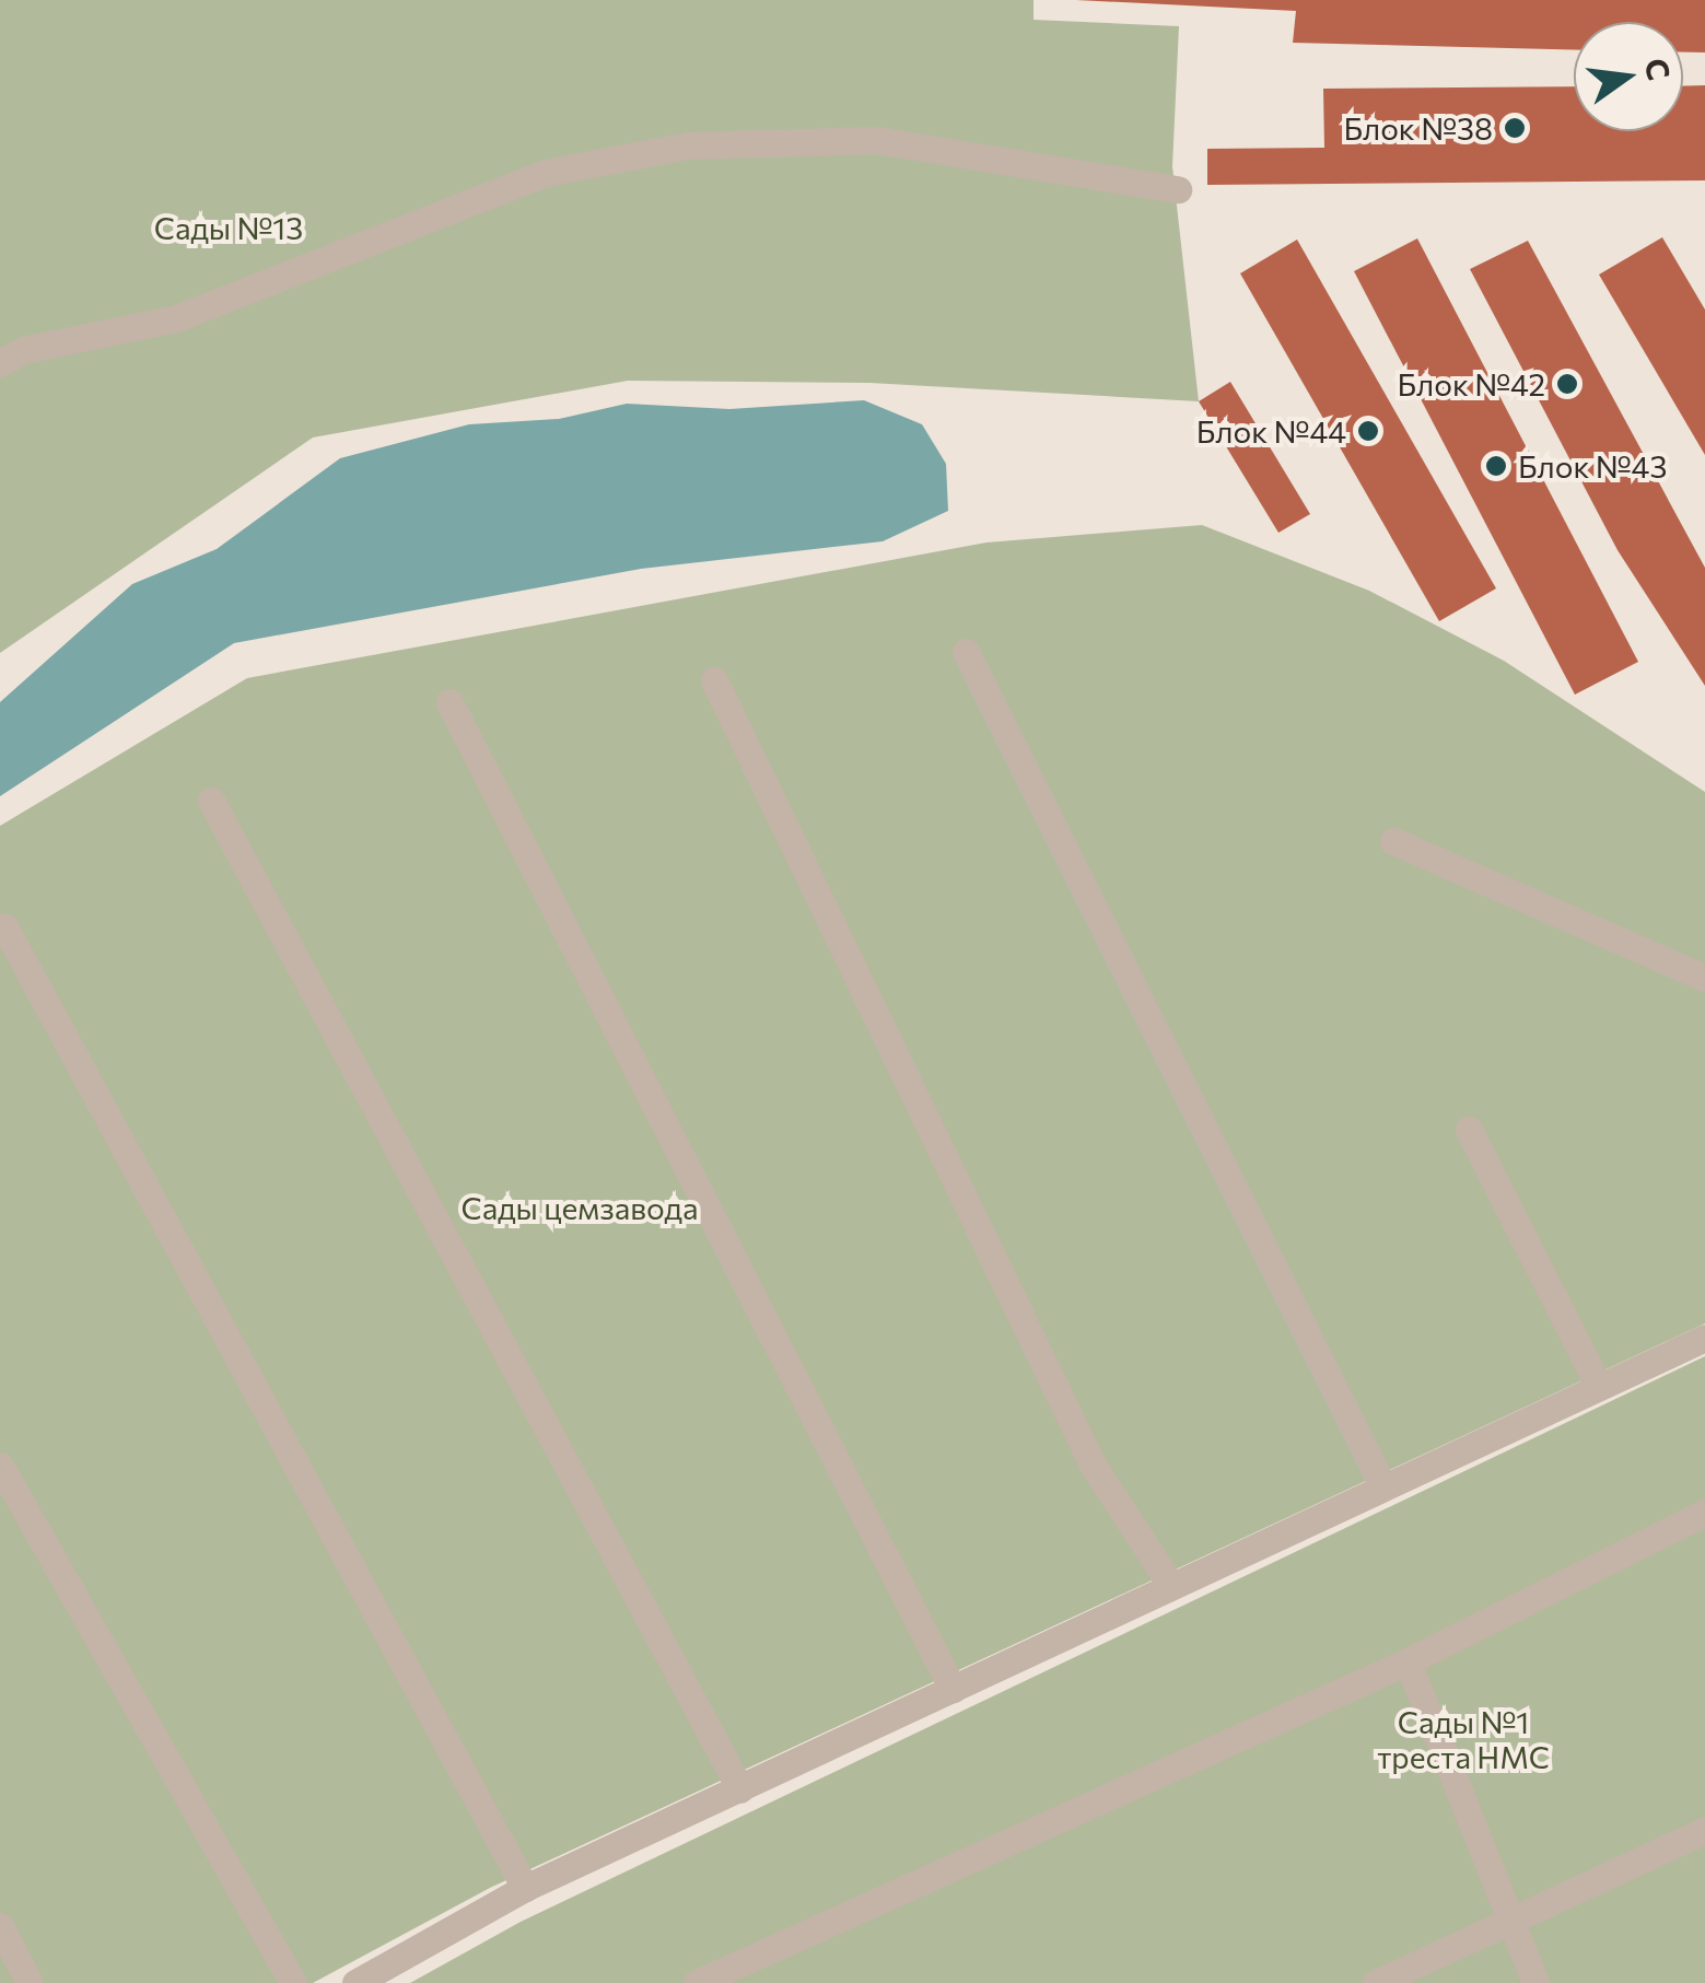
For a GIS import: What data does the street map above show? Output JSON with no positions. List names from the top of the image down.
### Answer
{
  "parks": ["Сады №13", "Сады цемзавода", "Сады №1 треста НМС"],
  "places": [
    "Блок №38",
    "Блок №42",
    "Блок №44",
    "Блок №43"
  ],
  "north": "right"
}
